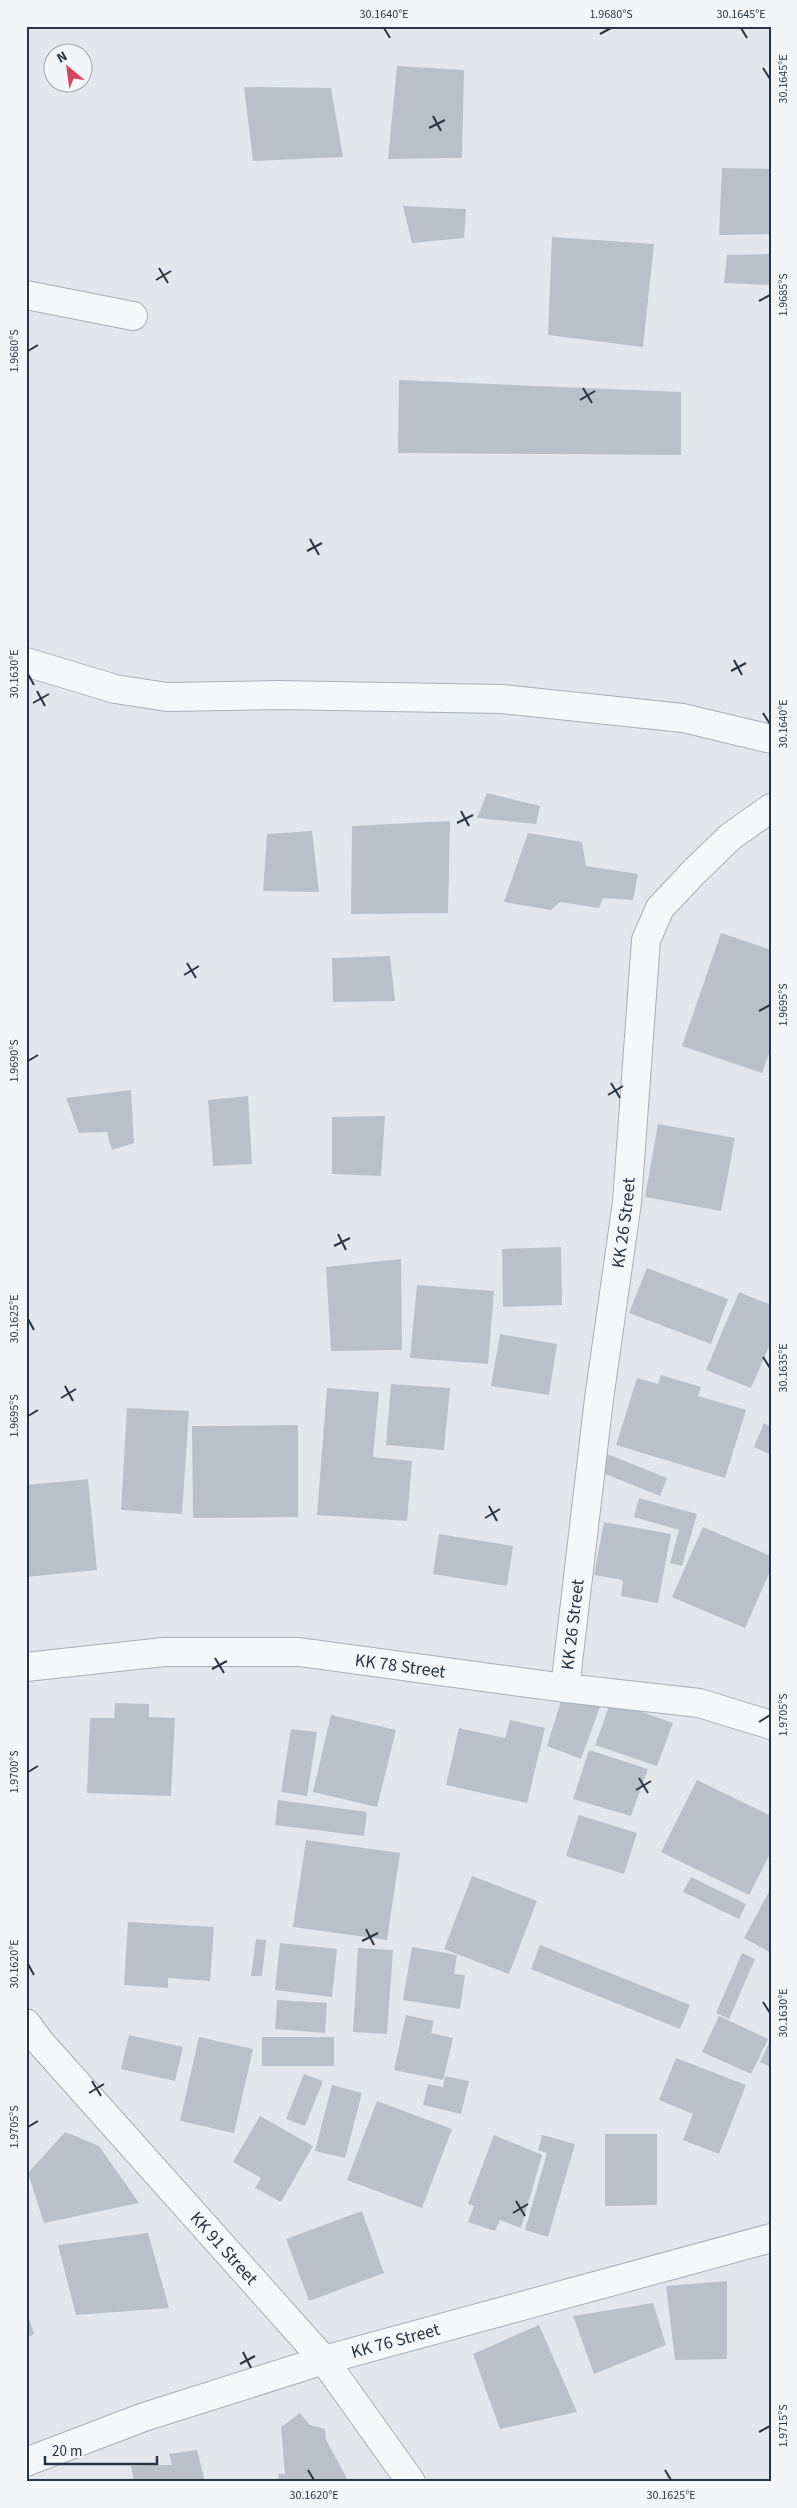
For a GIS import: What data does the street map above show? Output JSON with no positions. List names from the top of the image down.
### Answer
{
  "streets": {
    "street": [
      "KK 26 Street",
      "KK 78 Street",
      "KK 91 Street",
      "KK 76 Street"
    ]
  },
  "crossings": [
    ["KK 26 Street", "KK 78 Street"],
    ["KK 91 Street", "KK 76 Street"]
  ],
  "scale_bar": "20 m",
  "north": "top left",
  "coordinates": [
    "30.1640°E",
    "1.9680°S",
    "30.1645°E",
    "1.9685°S",
    "30.1630°E",
    "1.9695°S",
    "1.9690°S",
    "30.1625°E",
    "30.1635°E",
    "1.9705°S",
    "1.9700°S",
    "30.1620°E",
    "1.9715°S"
  ]
}
